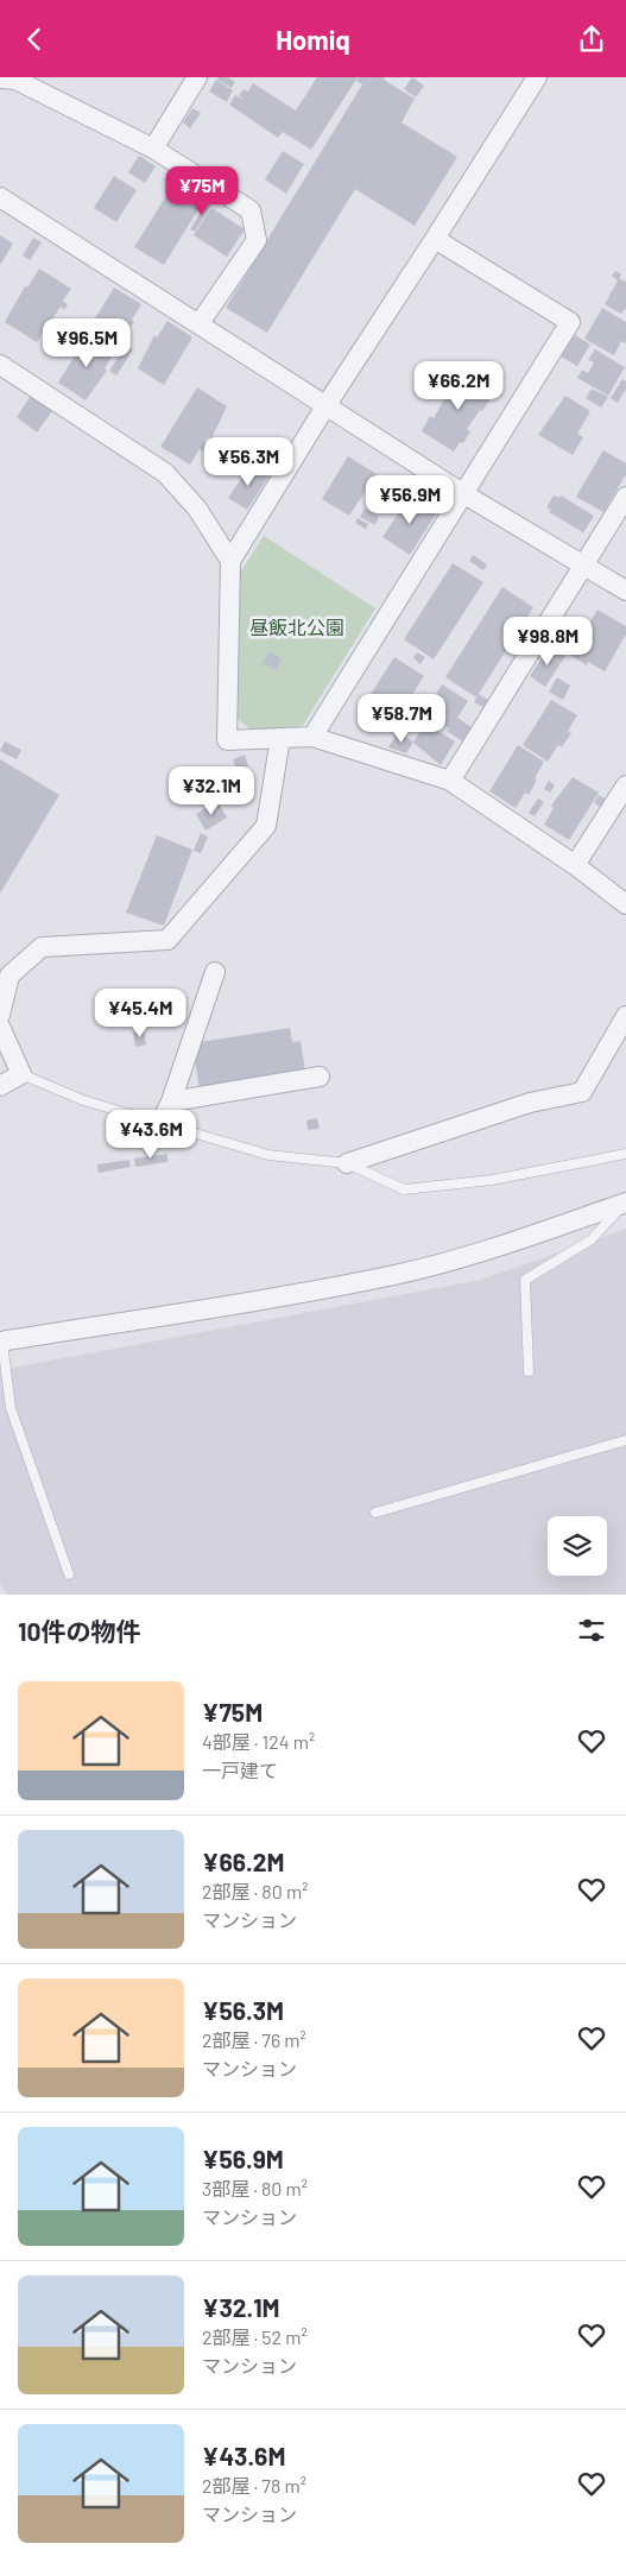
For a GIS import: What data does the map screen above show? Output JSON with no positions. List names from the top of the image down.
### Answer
{
  "parks": ["昼飯北公園"],
  "page": {
    "header": "Homiq",
    "price": [
      "¥75M",
      "¥96.5M",
      "¥66.2M",
      "¥56.3M",
      "¥56.9M",
      "¥98.8M",
      "¥58.7M",
      "¥32.1M",
      "¥45.4M",
      "¥43.6M"
    ],
    "heading": "10件の物件",
    "list": [
      {
        "name": "¥75M",
        "note": "4部屋 · 124 m² · 一戸建て"
      },
      {
        "name": "¥66.2M",
        "note": "2部屋 · 80 m² · マンション"
      },
      {
        "name": "¥56.3M",
        "note": "2部屋 · 76 m² · マンション"
      },
      {
        "name": "¥56.9M",
        "note": "3部屋 · 80 m² · マンション"
      },
      {
        "name": "¥32.1M",
        "note": "2部屋 · 52 m² · マンション"
      },
      {
        "name": "¥43.6M",
        "note": "2部屋 · 78 m² · マンション"
      }
    ]
  }
}
